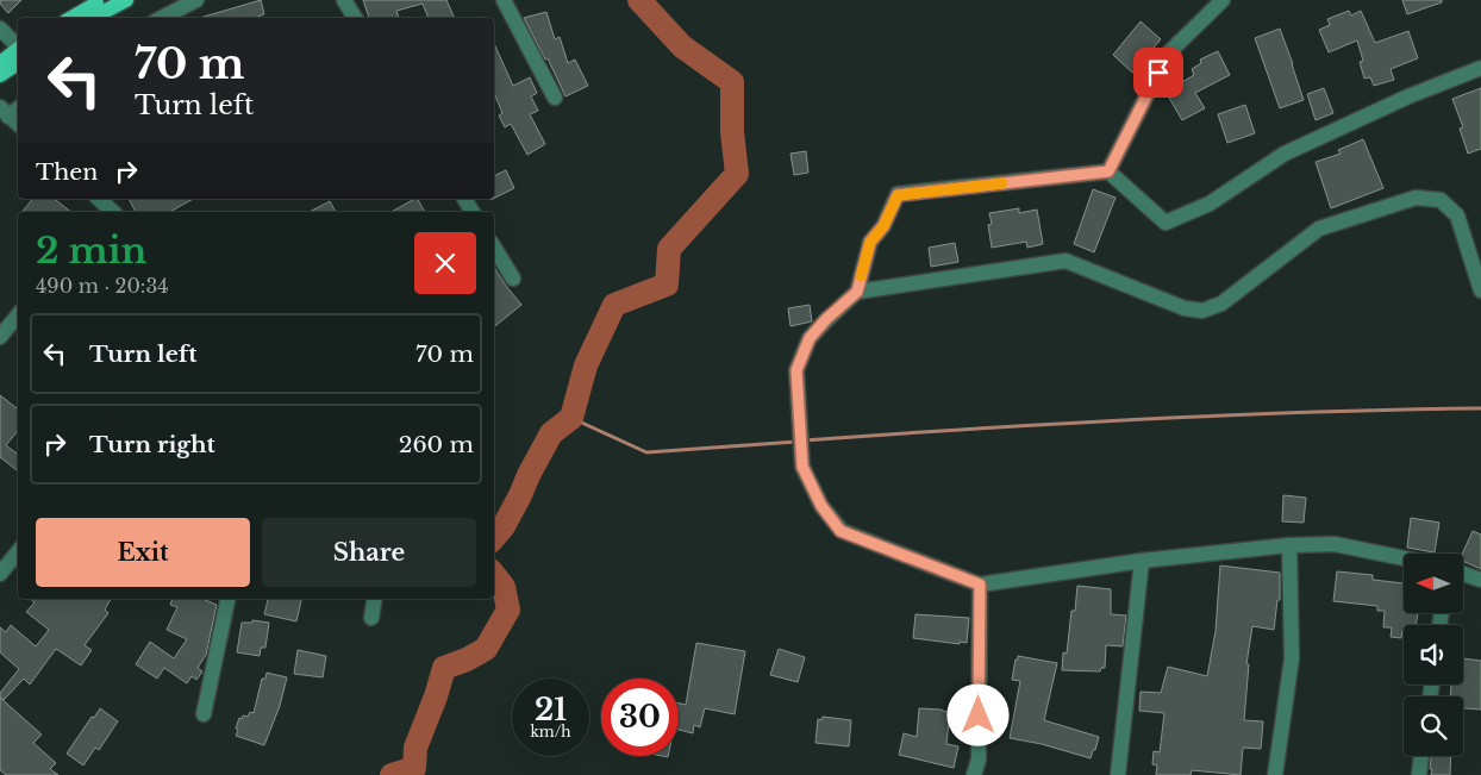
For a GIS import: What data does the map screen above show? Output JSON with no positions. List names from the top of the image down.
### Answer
{
  "north": "left",
  "page": {
    "turn": ["70 m", "Turn left"],
    "then": "Then",
    "heading": ["2 min", "490 m · 20:34"],
    "list": [
      {
        "name": "Turn left",
        "value": "70 m"
      },
      {
        "name": "Turn right",
        "value": "260 m"
      }
    ],
    "buttons": ["Exit", "Share"],
    "speed": "21 km/h",
    "limit": "30"
  }
}
